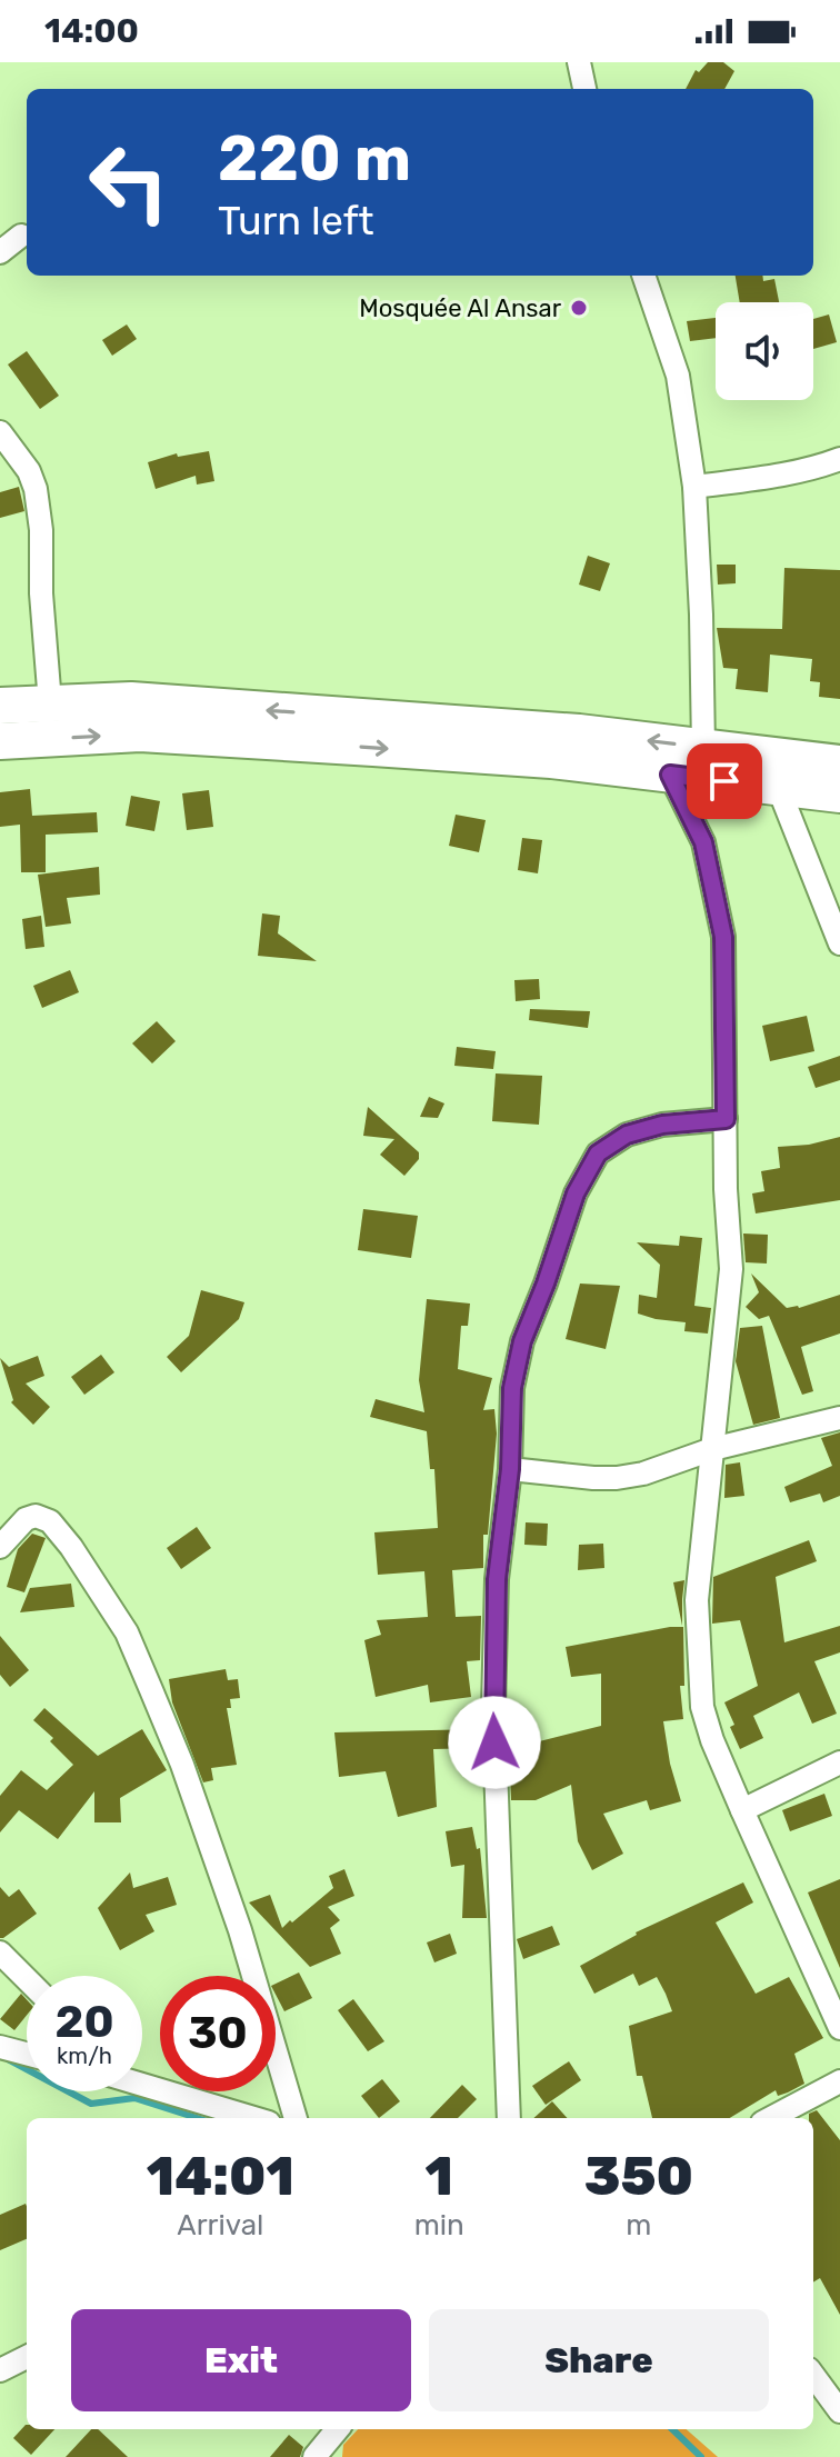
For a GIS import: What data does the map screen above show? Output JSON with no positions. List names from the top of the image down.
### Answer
{
  "places": ["Mosquée Al Ansar"],
  "page": {
    "status": "14:00",
    "turn": ["220 m", "Turn left"],
    "speed": "20 km/h",
    "limit": "30",
    "eta": [
      "14:01",
      "Arrival",
      "1",
      "min",
      "350",
      "m"
    ],
    "buttons": ["Exit", "Share"]
  }
}
